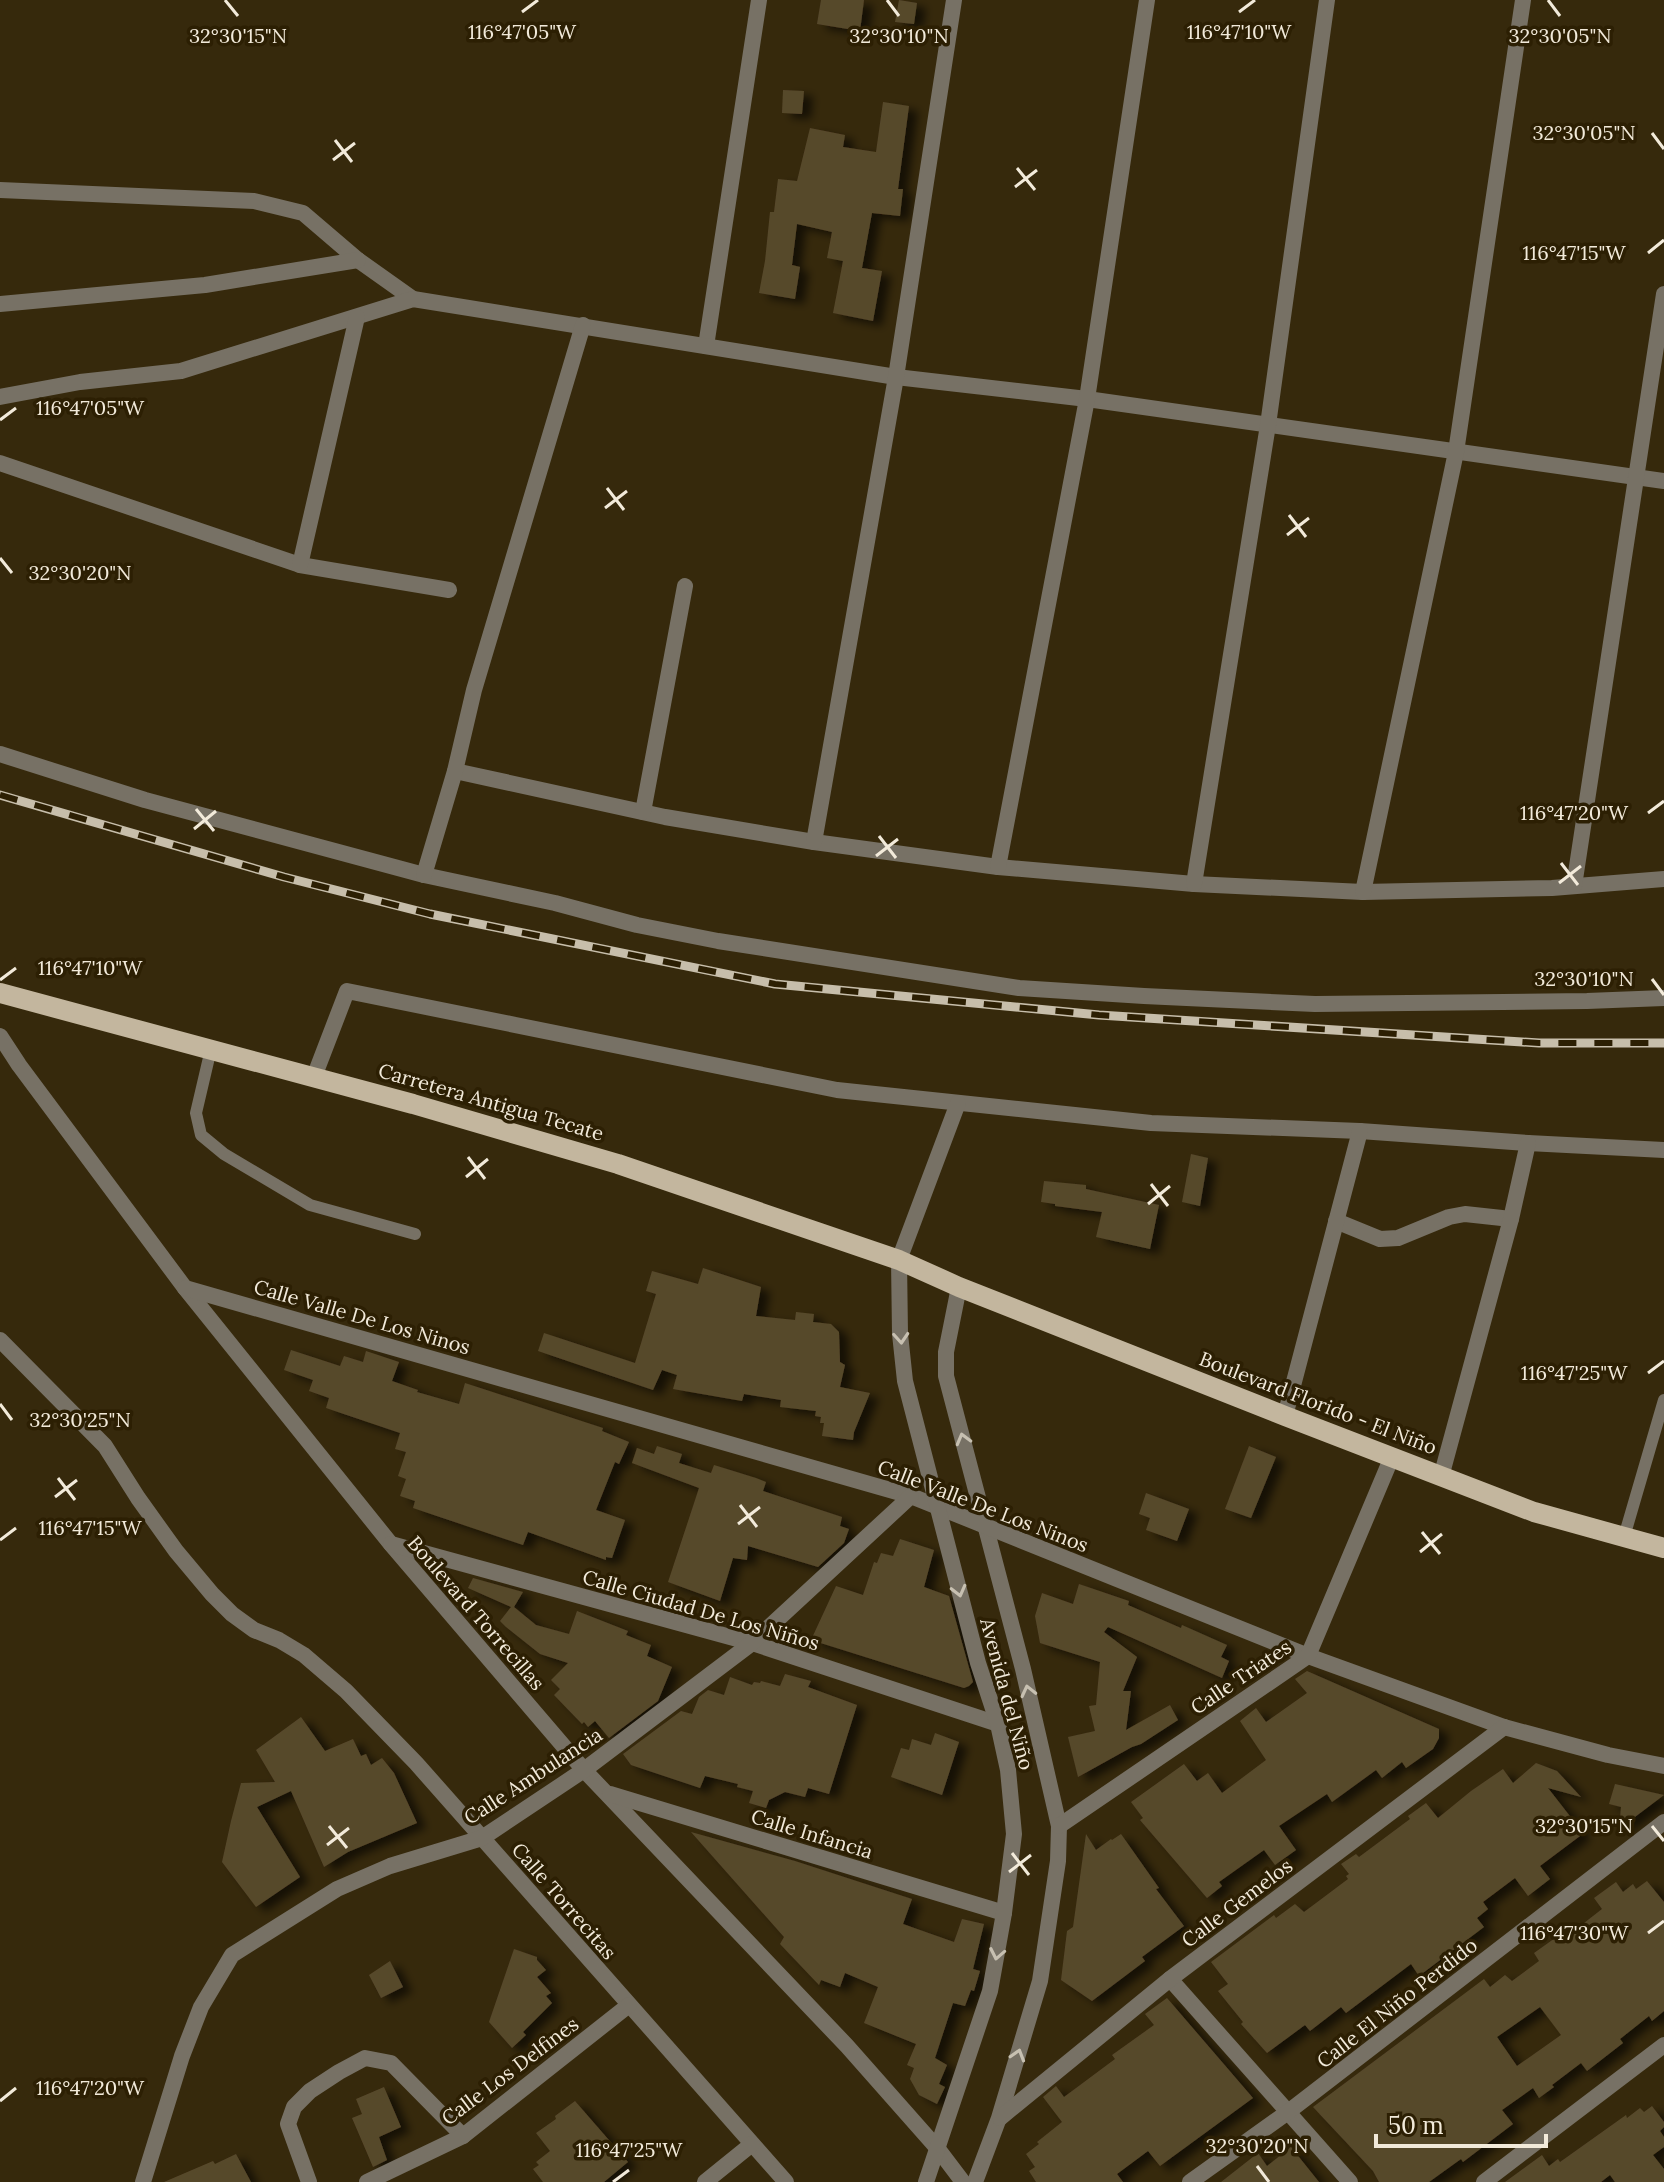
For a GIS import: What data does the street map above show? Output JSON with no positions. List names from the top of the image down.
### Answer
{
  "streets": {
    "main road": ["Carretera Antigua Tecate", "Boulevard Florido - El Niño"],
    "street": [
      "Calle Valle De Los Ninos",
      "Calle Ciudad De Los Niños",
      "Boulevard Torrecillas",
      "Calle Triates",
      "Avenida del Niño",
      "Calle Ambulancia",
      "Calle Infancia",
      "Calle Torrecitas",
      "Calle Gemelos",
      "Calle El Niño Perdido",
      "Calle Los Delfines"
    ]
  },
  "crossings": [
    ["Carretera Antigua Tecate", "Boulevard Florido - El Niño"],
    ["Carretera Antigua Tecate", "Avenida del Niño"],
    ["Calle Valle De Los Ninos", "Boulevard Torrecillas"],
    ["Calle Valle De Los Ninos", "Calle Triates"],
    ["Calle Valle De Los Ninos", "Avenida del Niño"],
    ["Calle Valle De Los Ninos", "Calle Ambulancia"],
    ["Calle Valle De Los Ninos", "Calle Gemelos"],
    ["Boulevard Florido - El Niño", "Calle Triates"],
    ["Boulevard Florido - El Niño", "Avenida del Niño"],
    ["Calle Ciudad De Los Niños", "Boulevard Torrecillas"],
    ["Calle Ciudad De Los Niños", "Avenida del Niño"],
    ["Calle Ciudad De Los Niños", "Calle Ambulancia"],
    ["Boulevard Torrecillas", "Avenida del Niño"],
    ["Boulevard Torrecillas", "Calle Ambulancia"],
    ["Boulevard Torrecillas", "Calle Infancia"],
    ["Calle Triates", "Avenida del Niño"],
    ["Avenida del Niño", "Calle Infancia"],
    ["Avenida del Niño", "Calle Gemelos"],
    ["Calle Ambulancia", "Calle Torrecitas"],
    ["Calle Torrecitas", "Calle Los Delfines"]
  ],
  "scale_bar": "50 m",
  "coordinates": [
    "116°47'10\"W",
    "116°47'05\"W",
    "32°30'15\"N",
    "32°30'10\"N",
    "32°30'05\"N",
    "116°47'15\"W",
    "32°30'20\"N",
    "116°47'20\"W",
    "116°47'25\"W",
    "32°30'25\"N",
    "116°47'30\"W"
  ]
}
